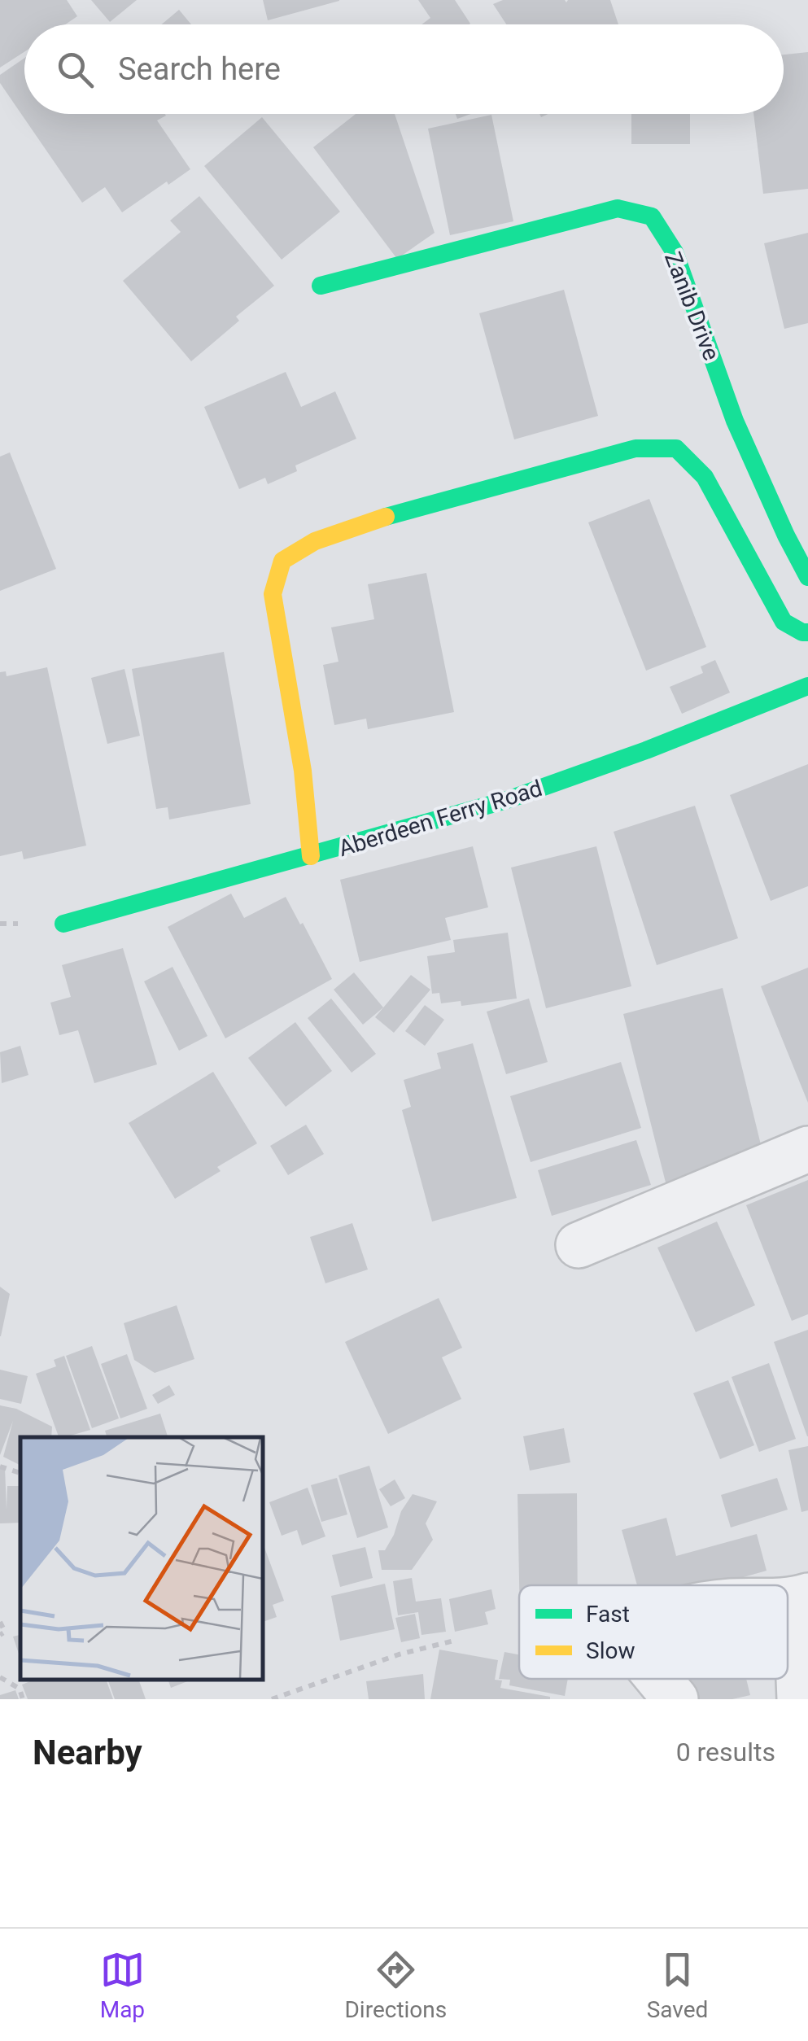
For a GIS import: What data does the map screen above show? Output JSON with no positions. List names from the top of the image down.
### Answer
{
  "streets": {
    "street": ["Zanib Drive", "Aberdeen Ferry Road"]
  },
  "legend": ["Fast", "Slow"],
  "page": {
    "search": "Search here",
    "heading": ["Nearby", "0 results"],
    "nav": ["Map", "Directions", "Saved"]
  }
}
